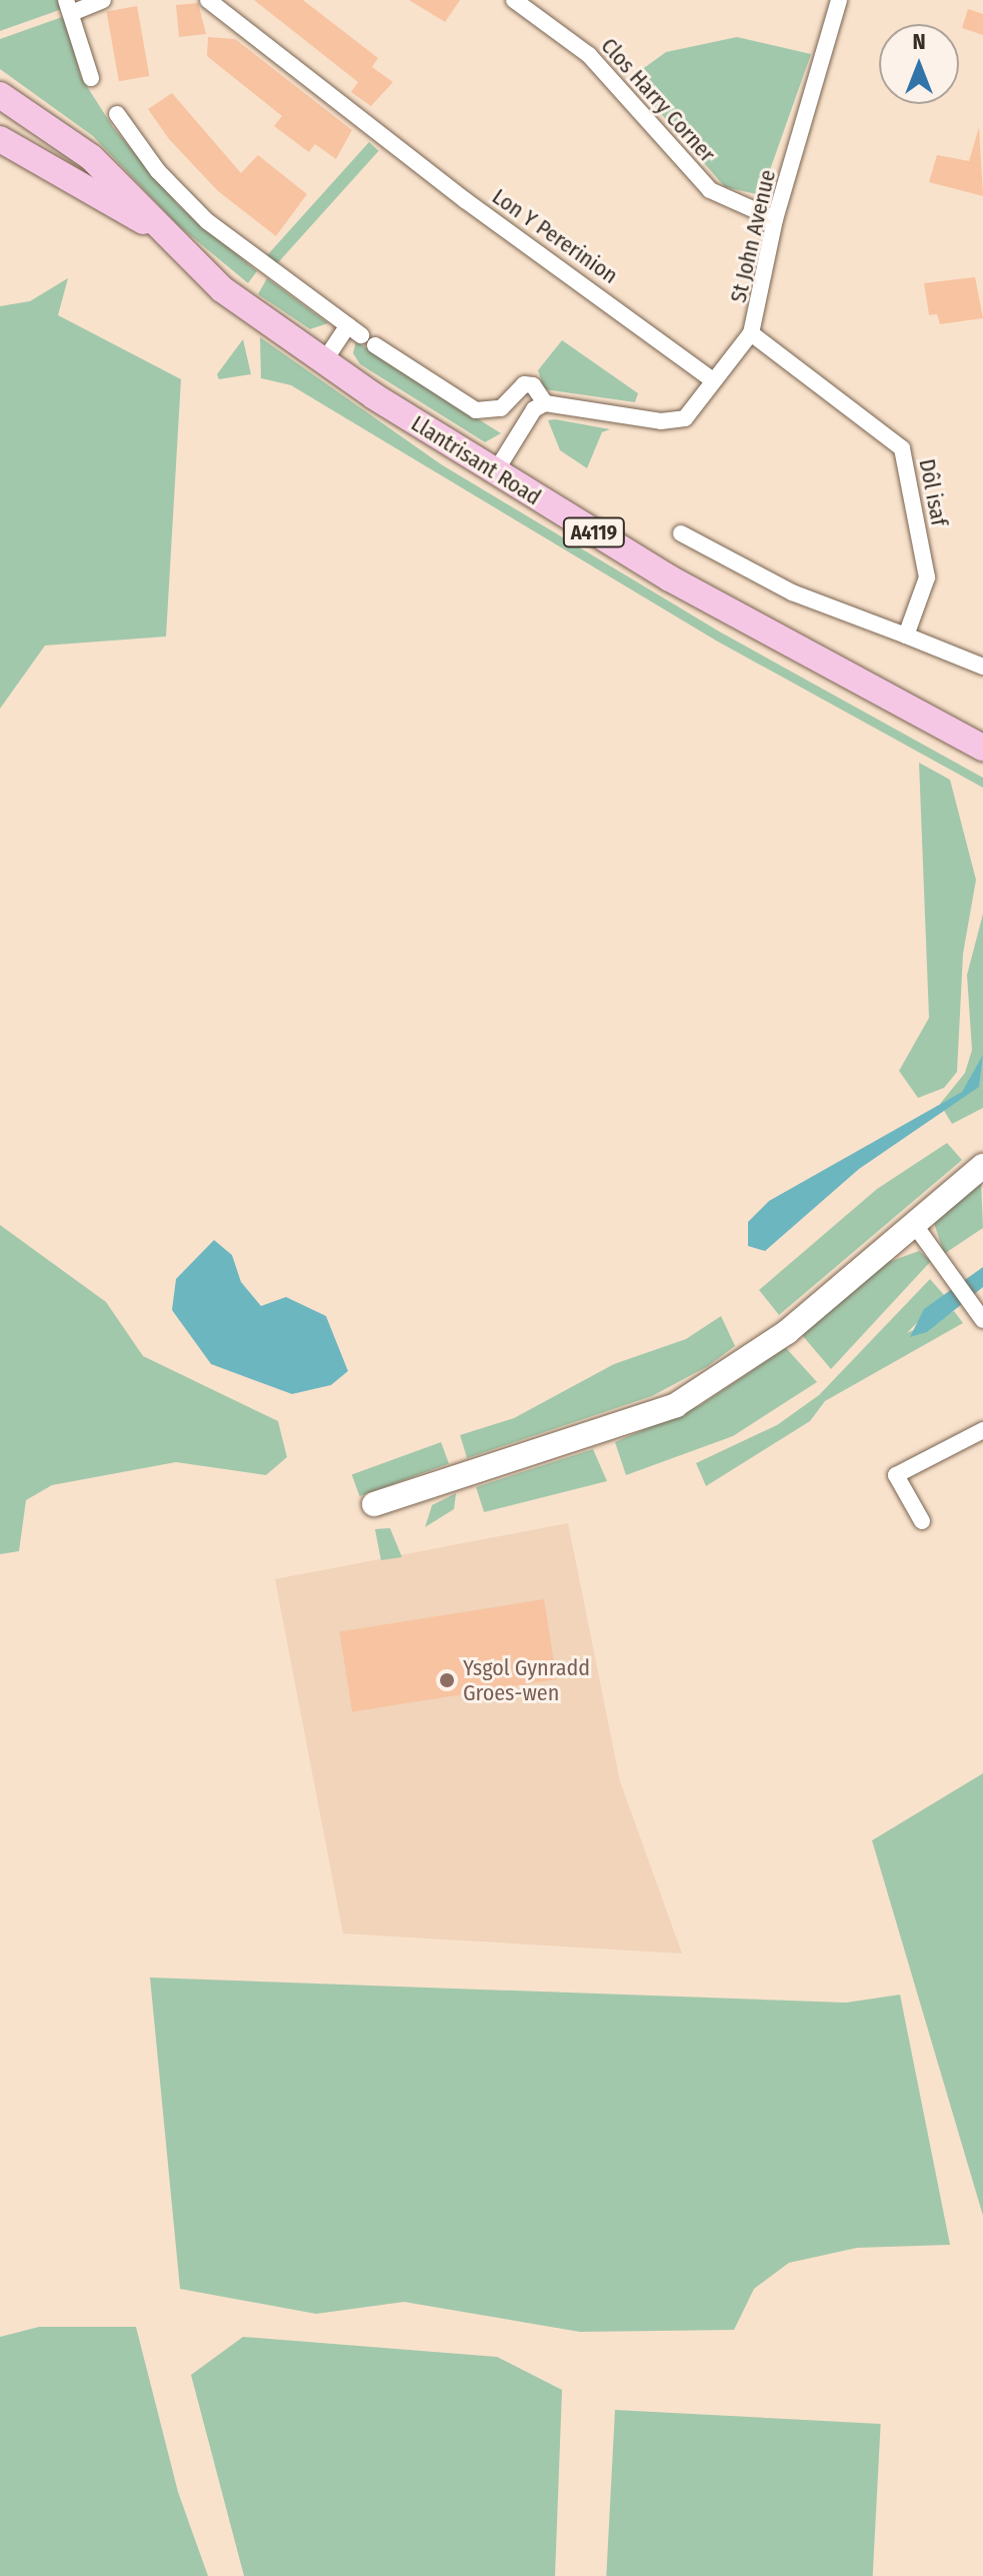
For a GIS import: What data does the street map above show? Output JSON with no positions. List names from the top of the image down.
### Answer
{
  "streets": {
    "main road": ["Llantrisant Road", "A4119"],
    "street": [
      "Clos Harry Corner",
      "Lon Y Pererinion",
      "St John Avenue",
      "Dôl isaf"
    ]
  },
  "crossings": [
    ["Clos Harry Corner", "St John Avenue"],
    ["Lon Y Pererinion", "St John Avenue"],
    ["St John Avenue", "Dôl isaf"]
  ],
  "places": ["Ysgol Gynradd Groes-wen"],
  "north": "top"
}
